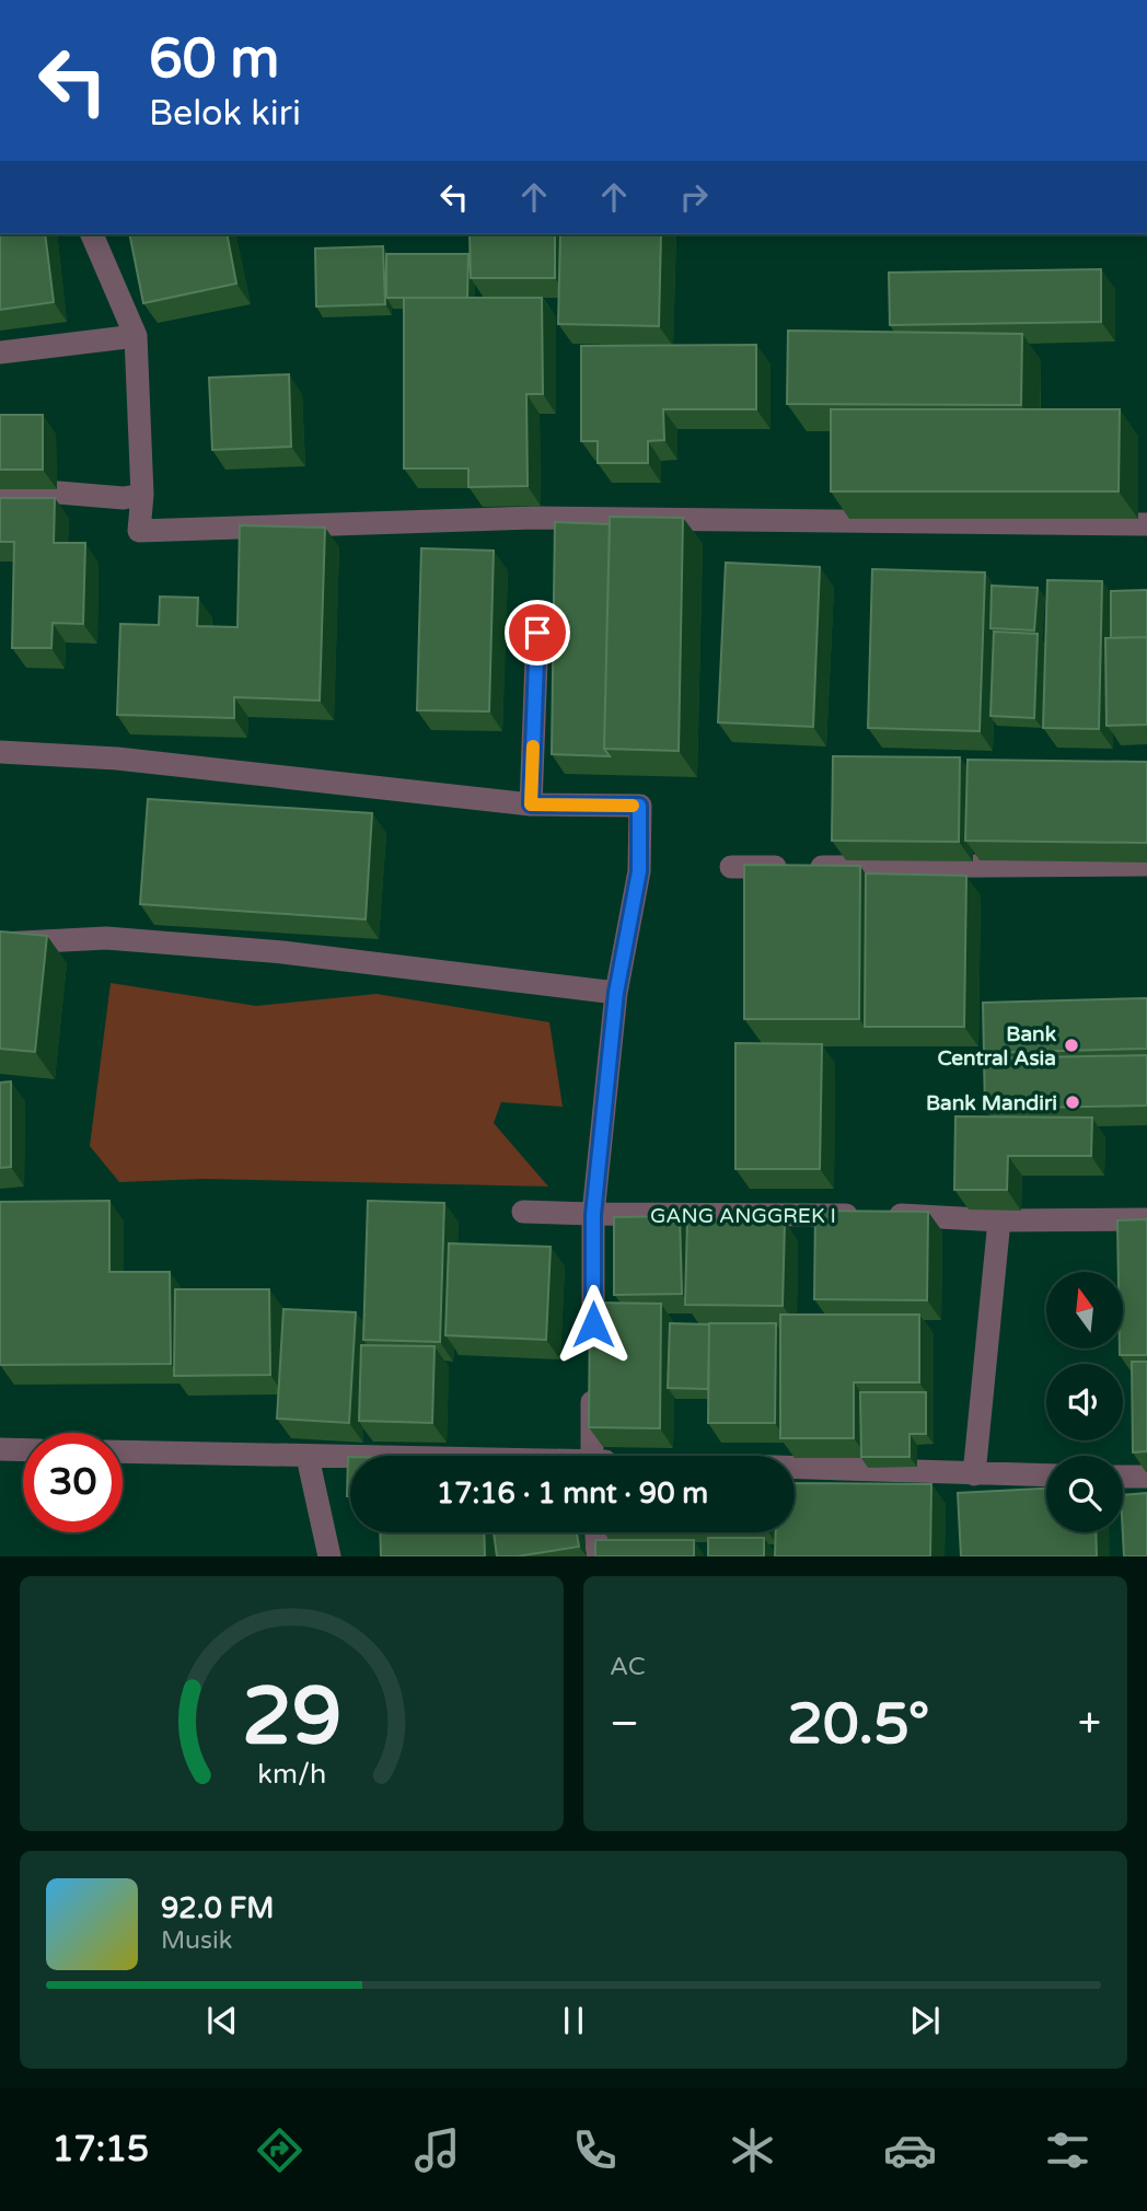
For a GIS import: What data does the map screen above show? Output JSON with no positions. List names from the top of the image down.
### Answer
{
  "streets": {
    "street": ["GANG ANGGREK I"]
  },
  "places": ["Bank Central Asia", "Bank Mandiri"],
  "north": "top",
  "page": {
    "turn": ["60 m", "Belok kiri"],
    "limit": "30",
    "trip": "17:16 · 1 mnt · 90 m",
    "tile": "AC",
    "heat": ["−", "20.5°", "+"],
    "song": ["92.0 FM", "Musik"],
    "tabs": "17:15",
    "gauge": ["29", "km/h"]
  }
}
